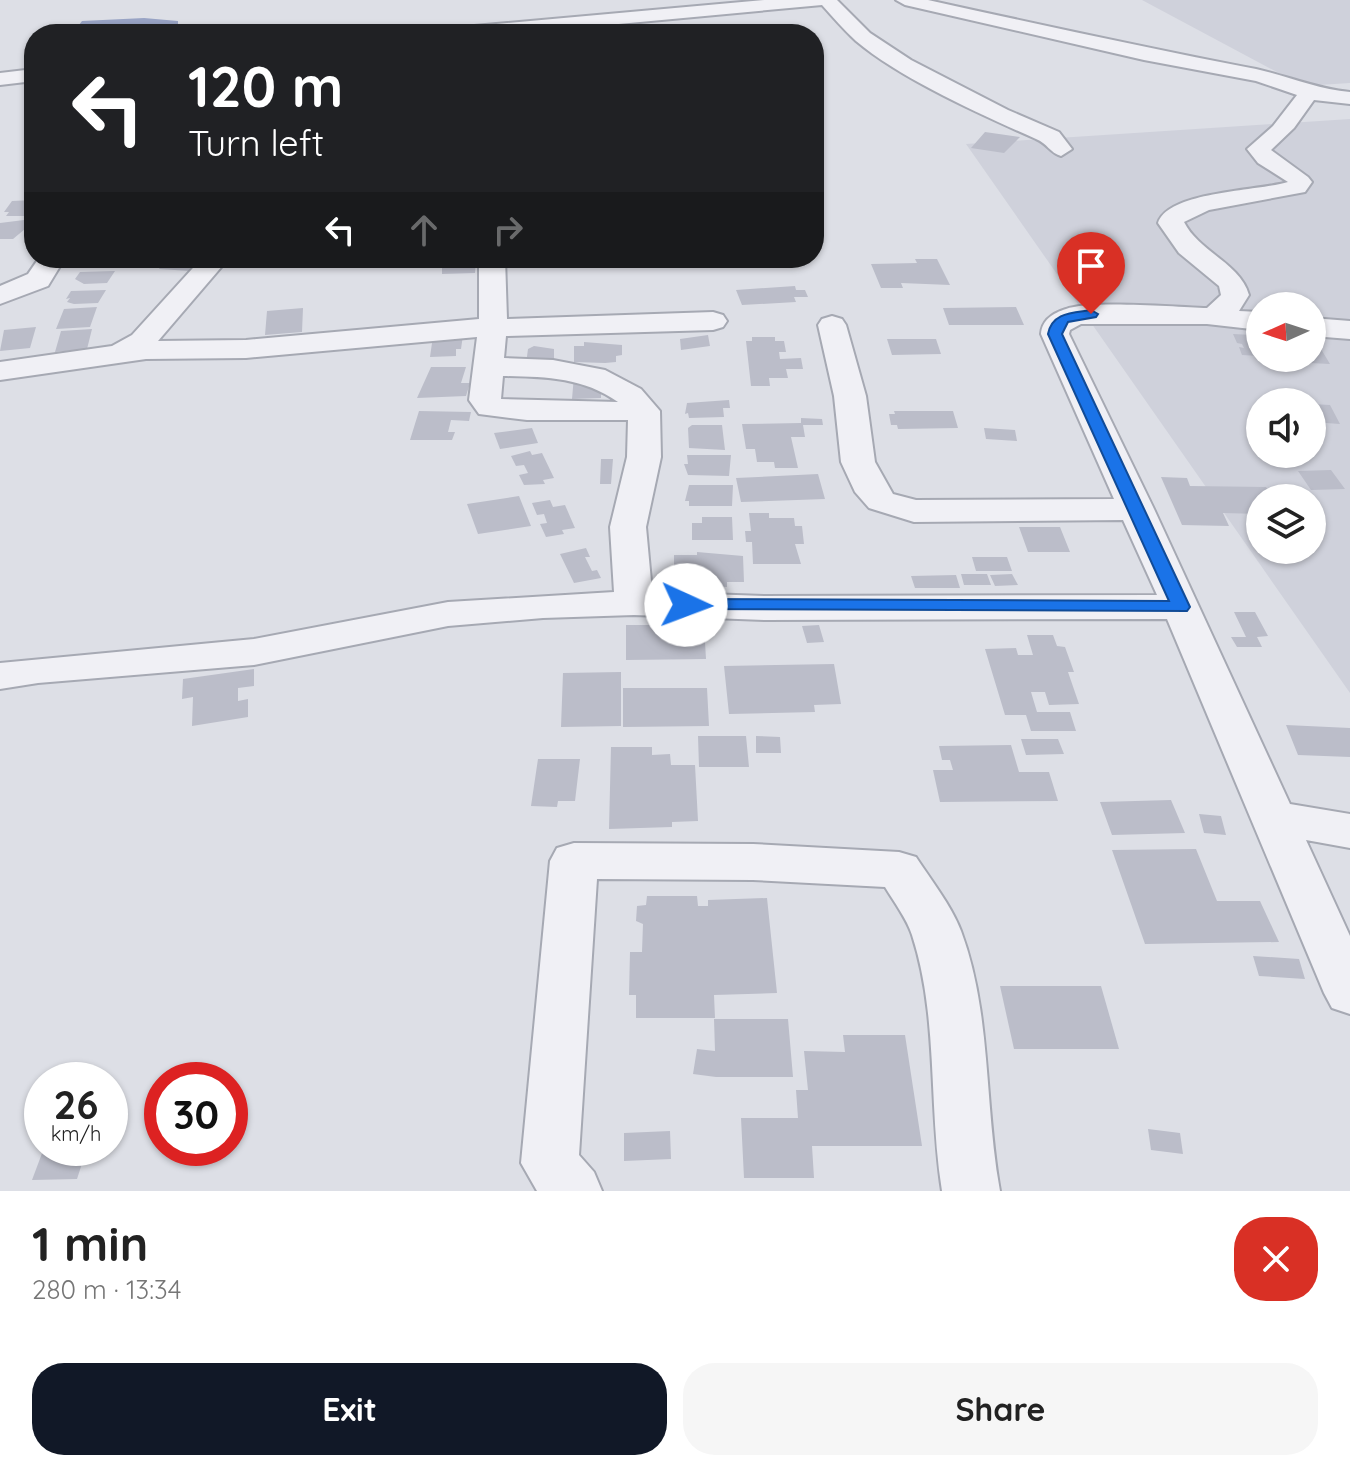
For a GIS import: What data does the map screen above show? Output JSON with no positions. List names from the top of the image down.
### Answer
{
  "north": "left",
  "page": {
    "turn": ["120 m", "Turn left"],
    "speed": "26 km/h",
    "limit": "30",
    "heading": ["1 min", "280 m · 13:34"],
    "buttons": ["Exit", "Share"]
  }
}
